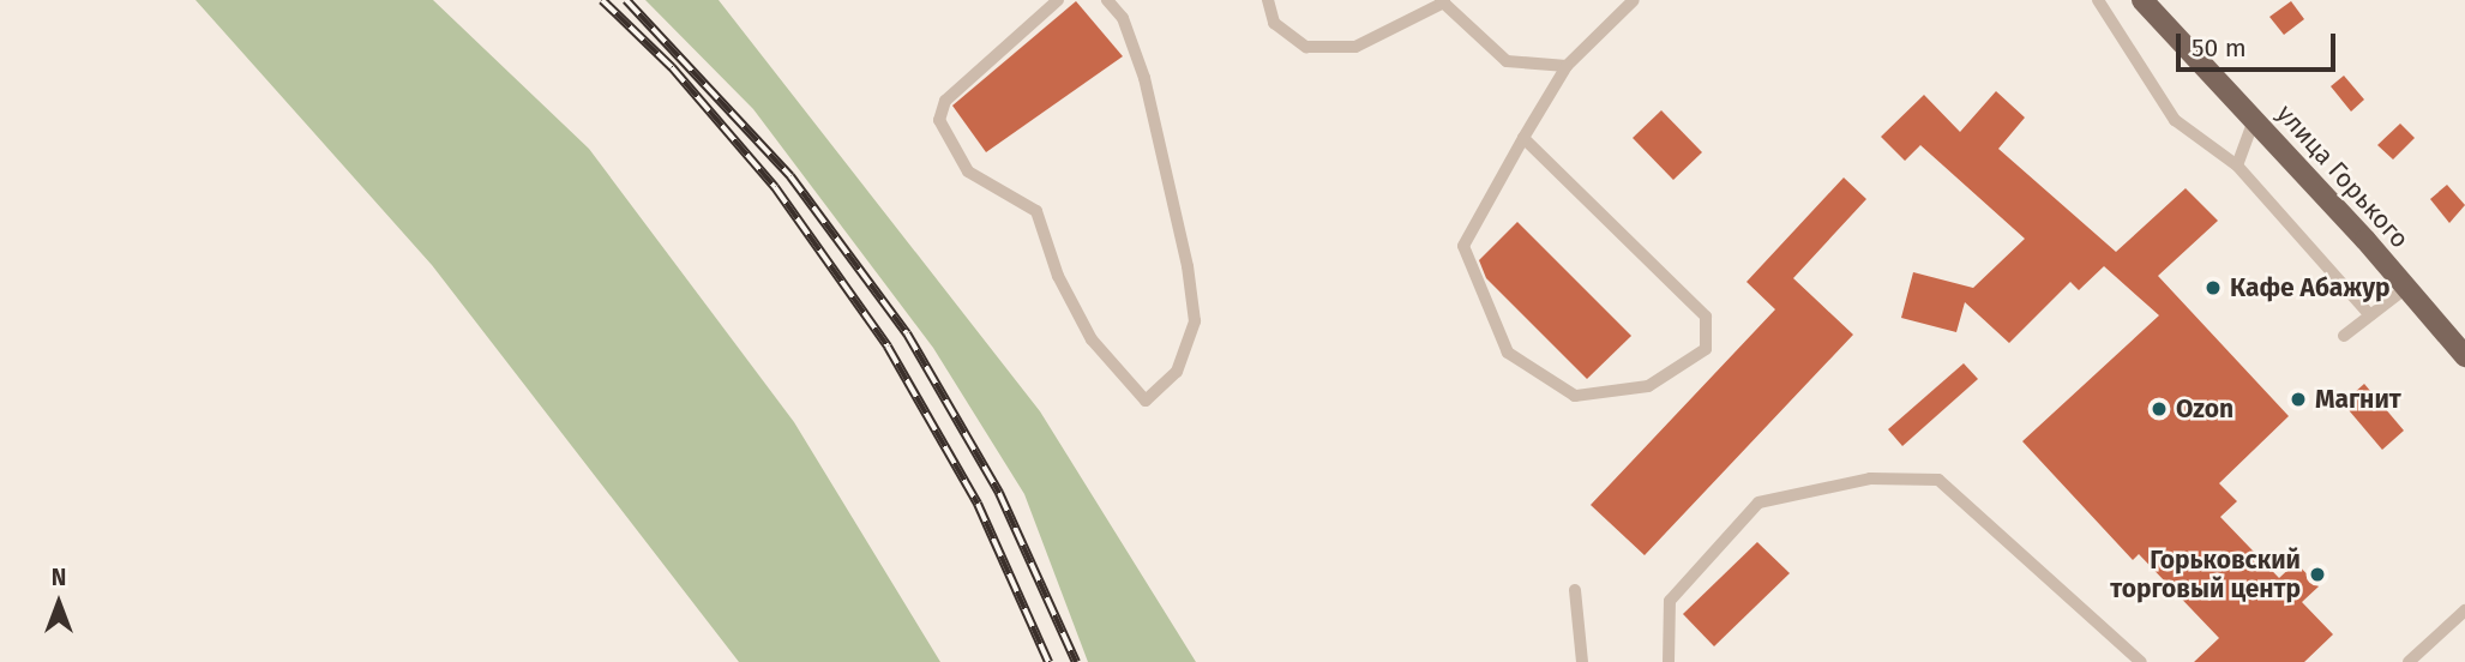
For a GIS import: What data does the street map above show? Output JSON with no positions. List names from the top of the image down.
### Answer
{
  "streets": {
    "main road": ["улица Горького"]
  },
  "places": [
    "Кафе Абажур",
    "Магнит",
    "Ozon",
    "Горьковский торговый центр"
  ],
  "scale_bar": "50 m",
  "north": "top"
}
